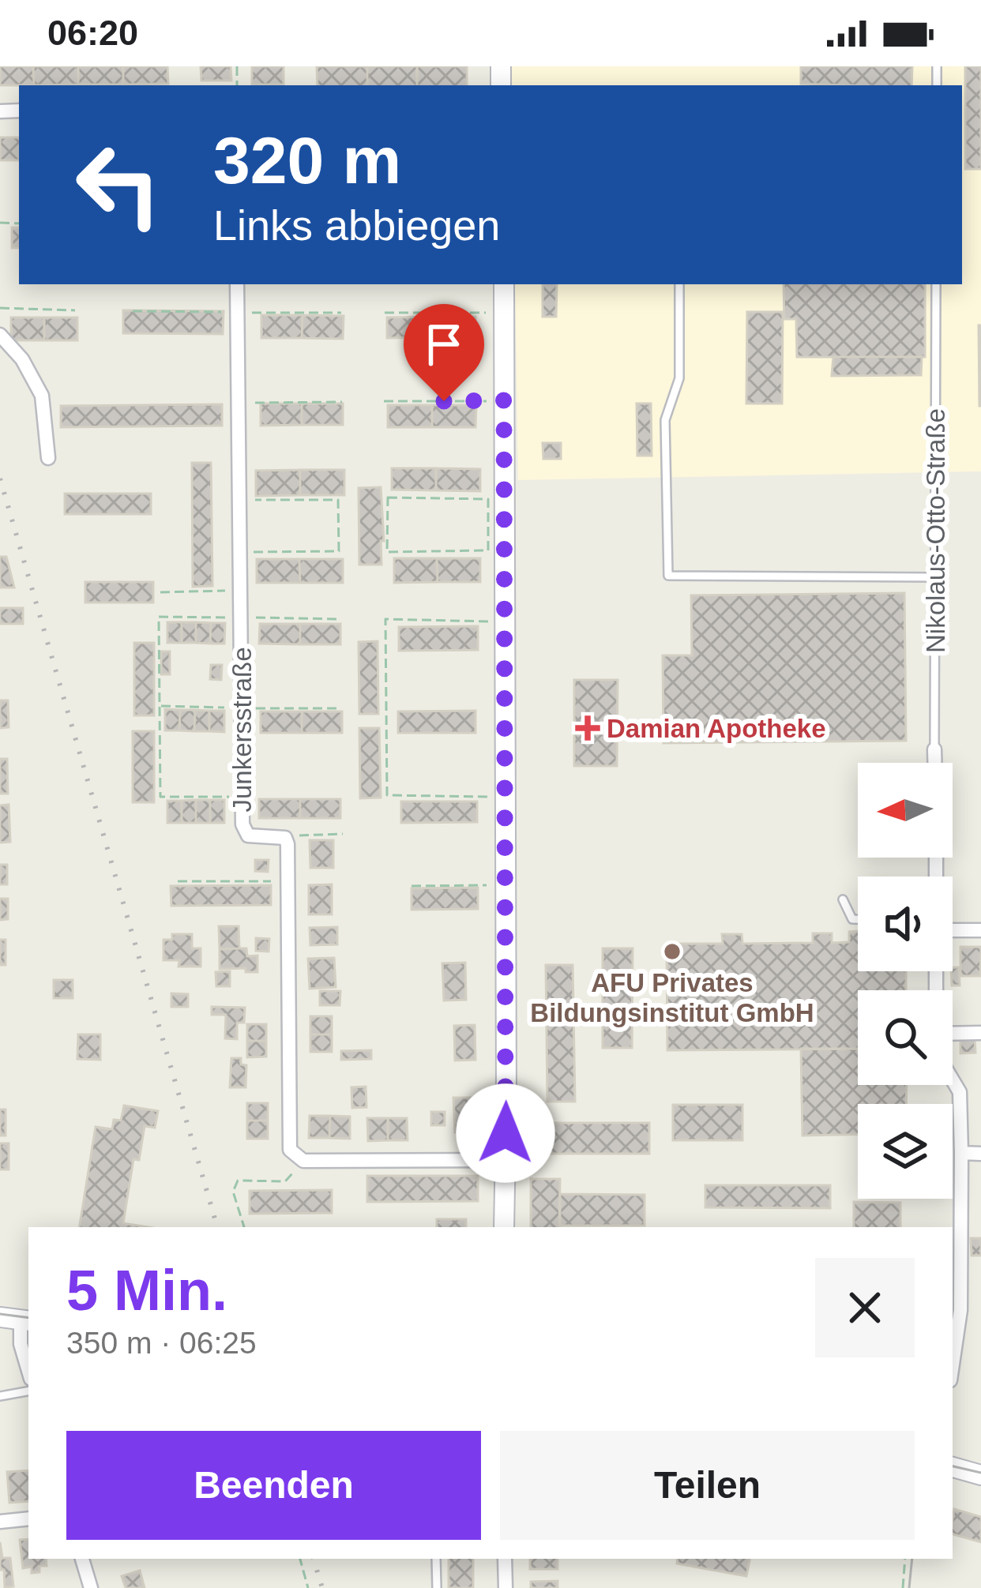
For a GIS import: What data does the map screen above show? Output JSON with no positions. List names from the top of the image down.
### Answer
{
  "streets": {
    "street": ["Nikolaus-Otto-Straße", "Junkersstraße"]
  },
  "places": {
    "health": ["Damian Apotheke"],
    "other": ["AFU Privates Bildungsinstitut GmbH"]
  },
  "north": "left",
  "page": {
    "status": "06:20",
    "turn": ["320 m", "Links abbiegen"],
    "heading": ["5 Min.", "350 m · 06:25"],
    "buttons": ["Beenden", "Teilen"]
  }
}
